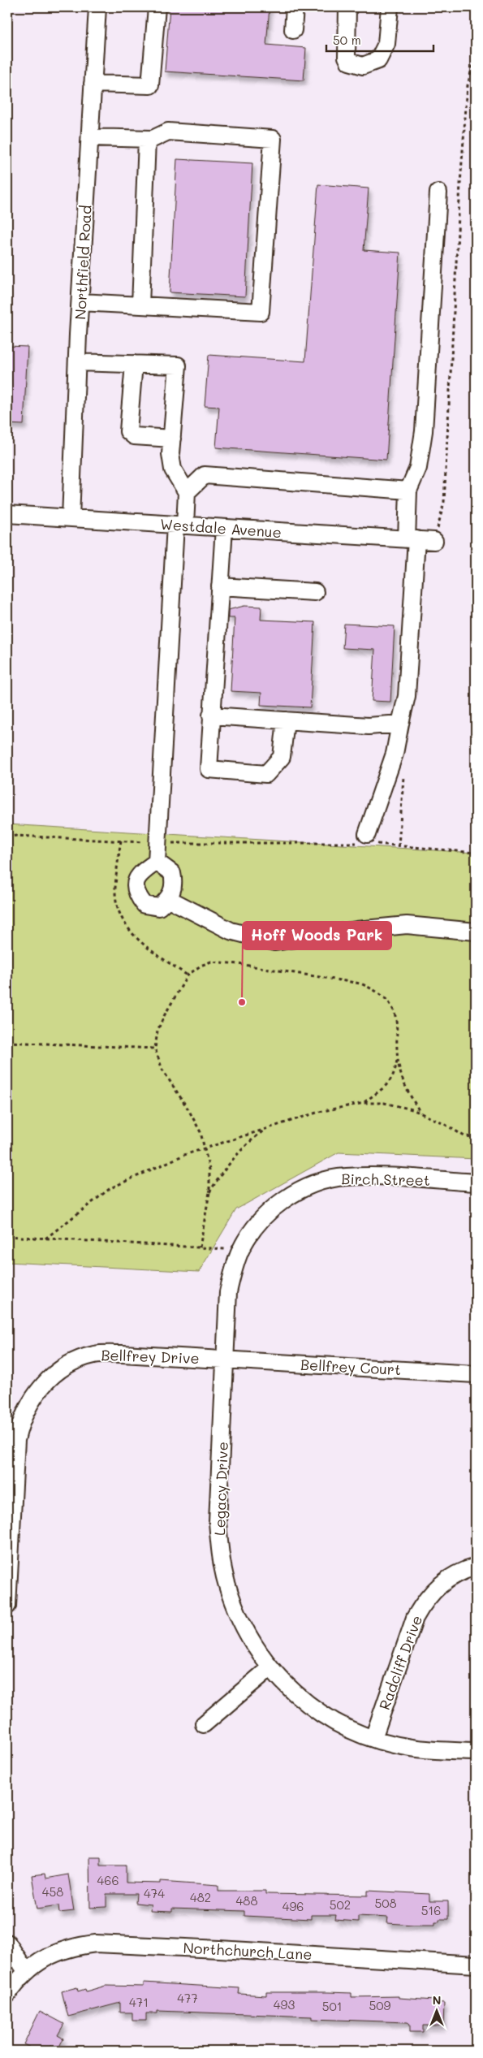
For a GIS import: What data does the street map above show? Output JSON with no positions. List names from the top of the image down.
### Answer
{
  "streets": {
    "street": [
      "Northfield Road",
      "Westdale Avenue",
      "Birch Street",
      "Bellfrey Drive",
      "Bellfrey Court",
      "Legacy Drive",
      "Radcliff Drive",
      "Northchurch Lane"
    ]
  },
  "crossings": [
    ["Northfield Road", "Westdale Avenue"],
    ["Birch Street", "Bellfrey Drive"],
    ["Birch Street", "Bellfrey Court"],
    ["Birch Street", "Legacy Drive"],
    ["Bellfrey Drive", "Bellfrey Court"],
    ["Bellfrey Drive", "Legacy Drive"],
    ["Bellfrey Court", "Legacy Drive"],
    ["Legacy Drive", "Radcliff Drive"]
  ],
  "places": ["Hoff Woods Park"],
  "house_numbers": [
    "466",
    "458",
    "474",
    "482",
    "488",
    "508",
    "502",
    "496",
    "516",
    "477",
    "471",
    "493",
    "509",
    "501"
  ],
  "scale_bar": "50 m",
  "north": "top"
}
